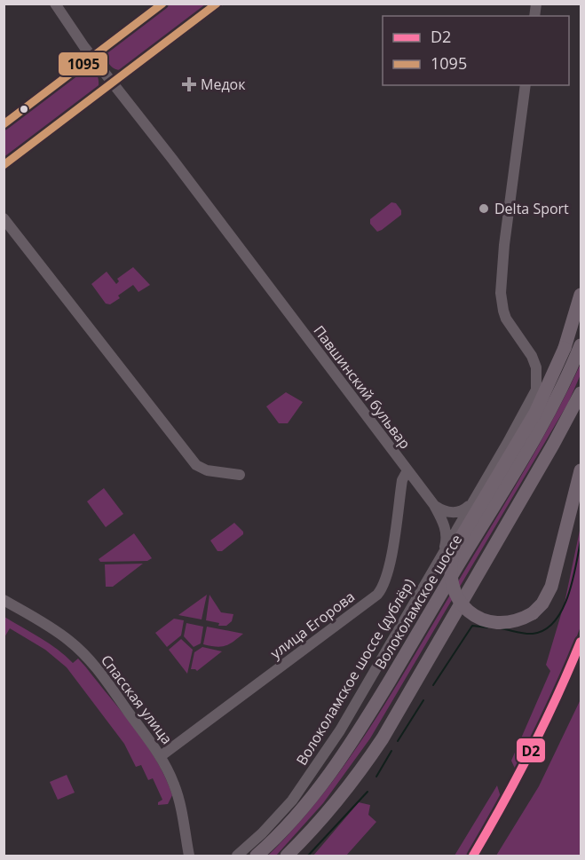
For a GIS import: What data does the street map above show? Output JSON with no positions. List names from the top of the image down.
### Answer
{
  "streets": {
    "main road": ["Волоколамское шоссе"],
    "street": [
      "Павшинский бульвар",
      "улица Егорова",
      "Волоколамское шоссе (дублёр)",
      "Спасская улица"
    ]
  },
  "crossings": [
    ["Павшинский бульвар", "улица Егорова"],
    ["Павшинский бульвар", "Волоколамское шоссе (дублёр)"],
    ["улица Егорова", "Спасская улица"]
  ],
  "places": {
    "health": ["Медок"],
    "other": ["Delta Sport"]
  },
  "lines": ["transit line 1095", "transit line D2"],
  "legend": ["D2", "1095"]
}
